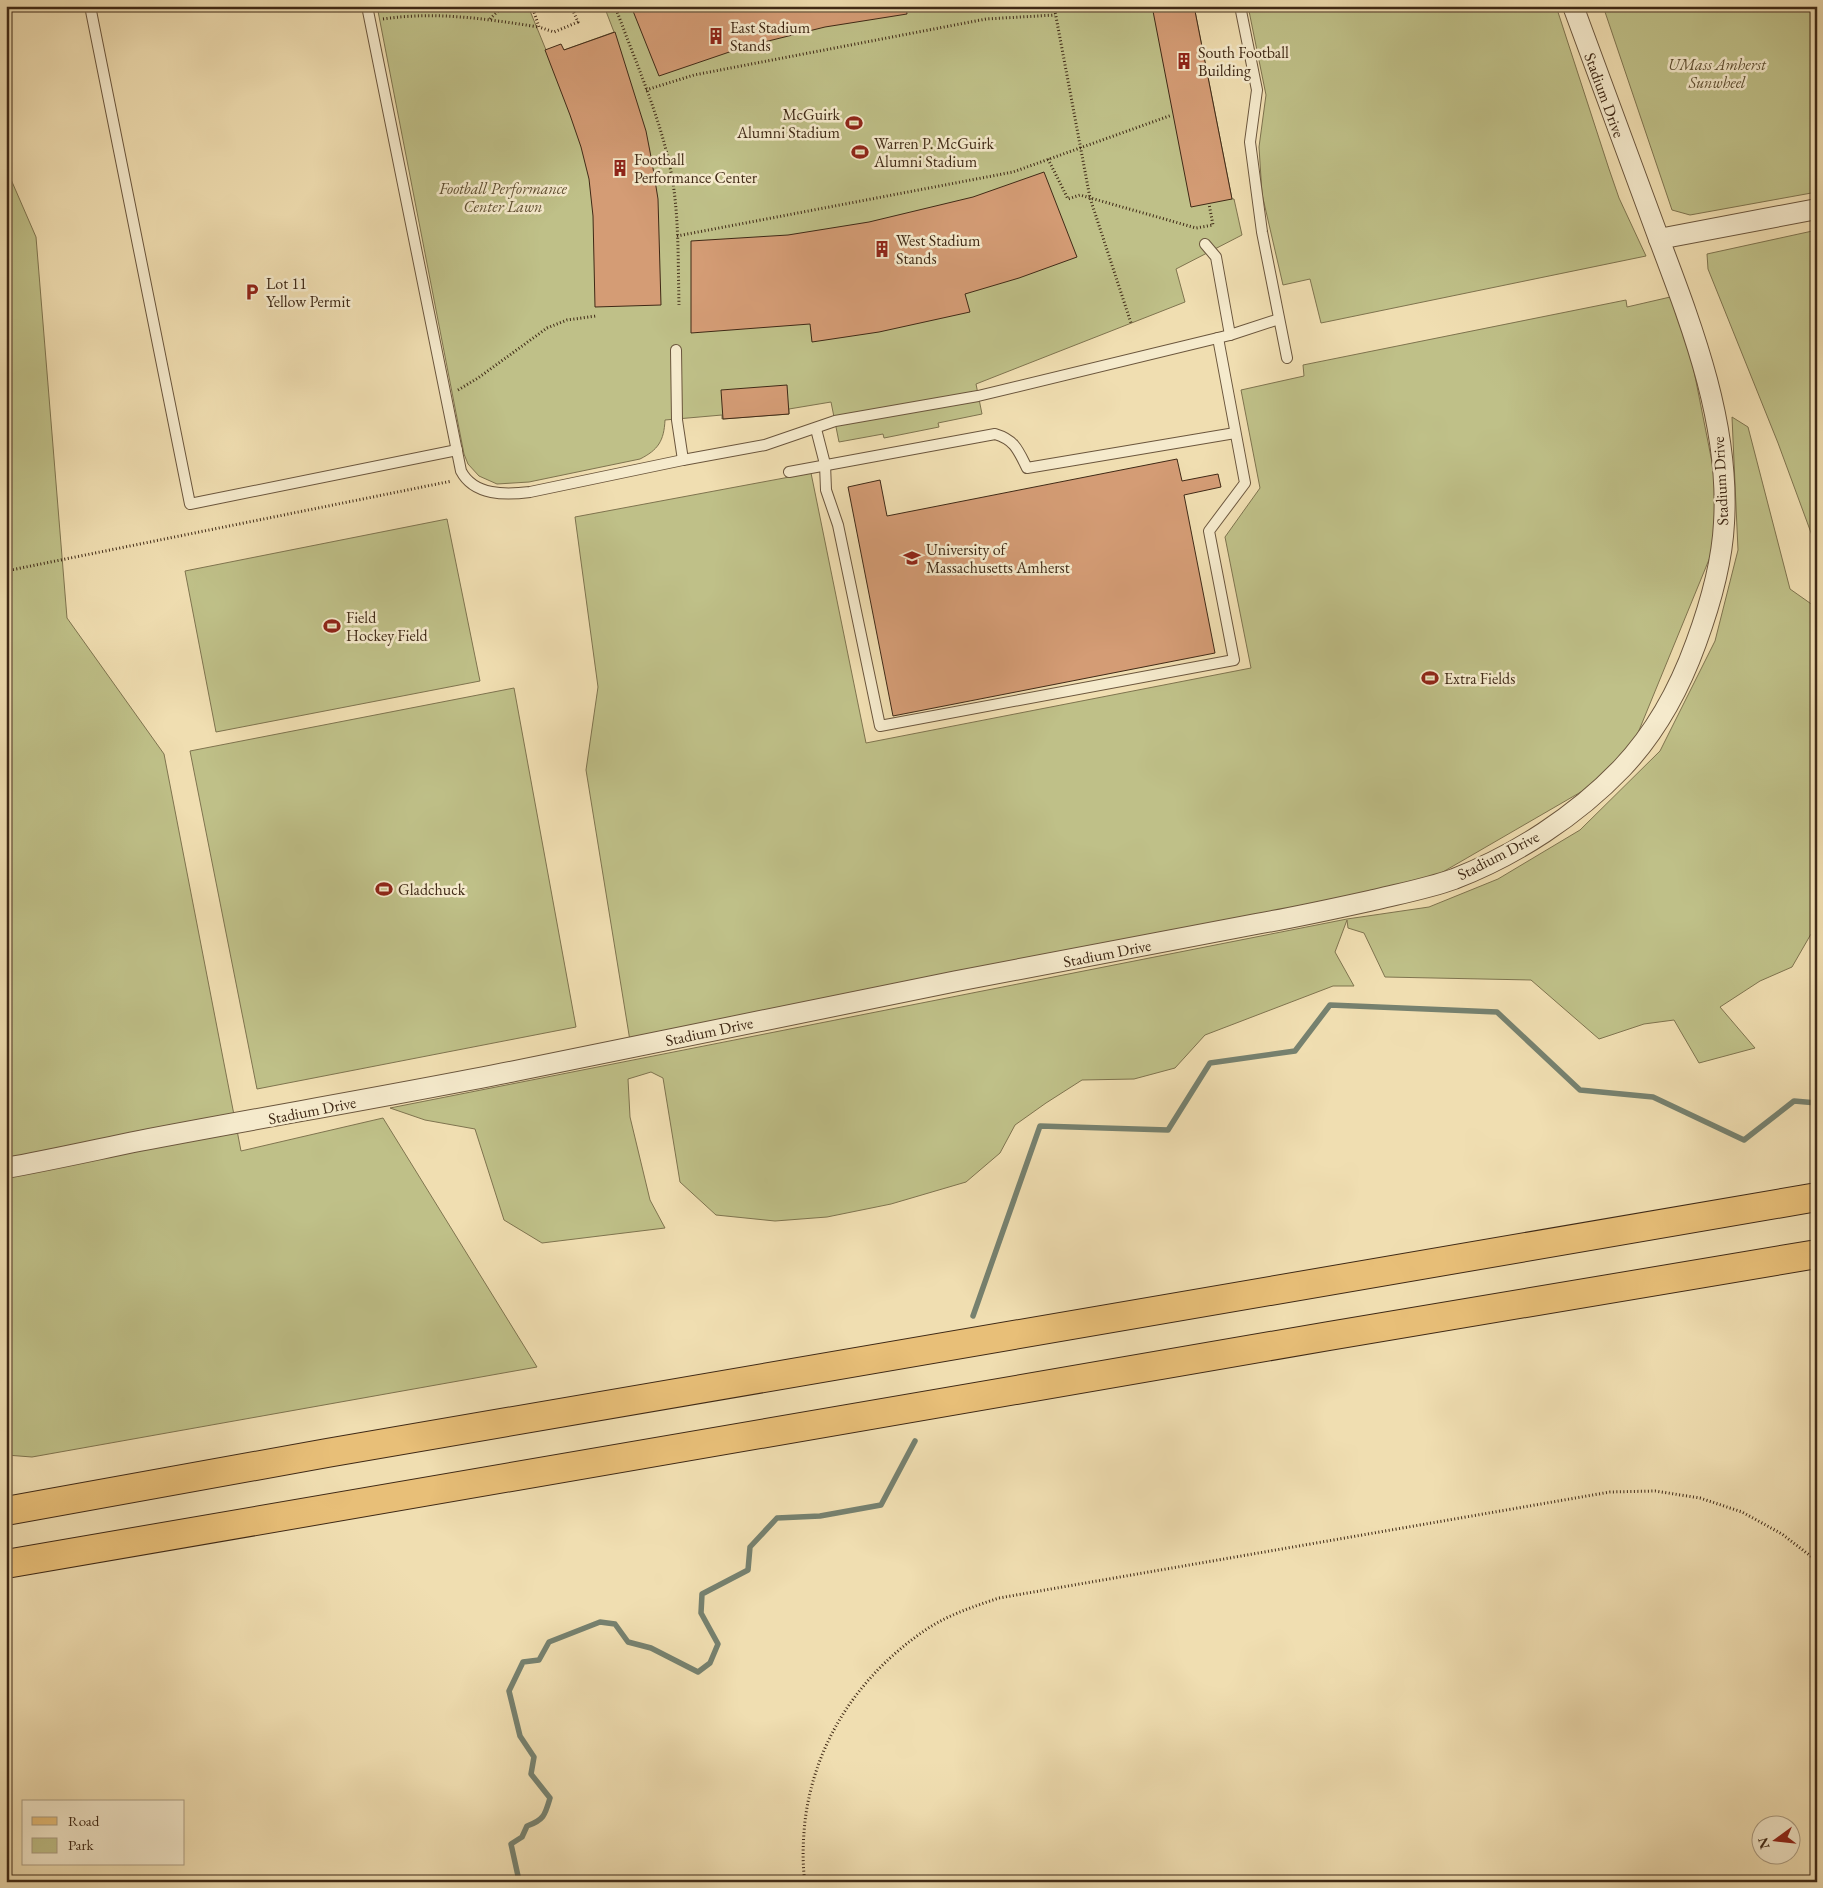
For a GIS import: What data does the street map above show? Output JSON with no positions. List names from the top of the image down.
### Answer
{
  "streets": {
    "street": ["Stadium Drive"]
  },
  "parks": ["UMass Amherst Sunwheel", "Football Performance Center Lawn"],
  "places": {
    "building": [
      "East Stadium Stands",
      "South Football Building",
      "Football Performance Center",
      "West Stadium Stands"
    ],
    "sports": [
      "McGuirk Alumni Stadium",
      "Warren P. McGuirk Alumni Stadium",
      "Field Hockey Field",
      "Extra Fields",
      "Gladchuck"
    ],
    "parking": ["Lot 11 Yellow Permit"],
    "school or university": ["University of Massachusetts Amherst"]
  },
  "legend": ["Road", "Park"],
  "north": "left"
}
